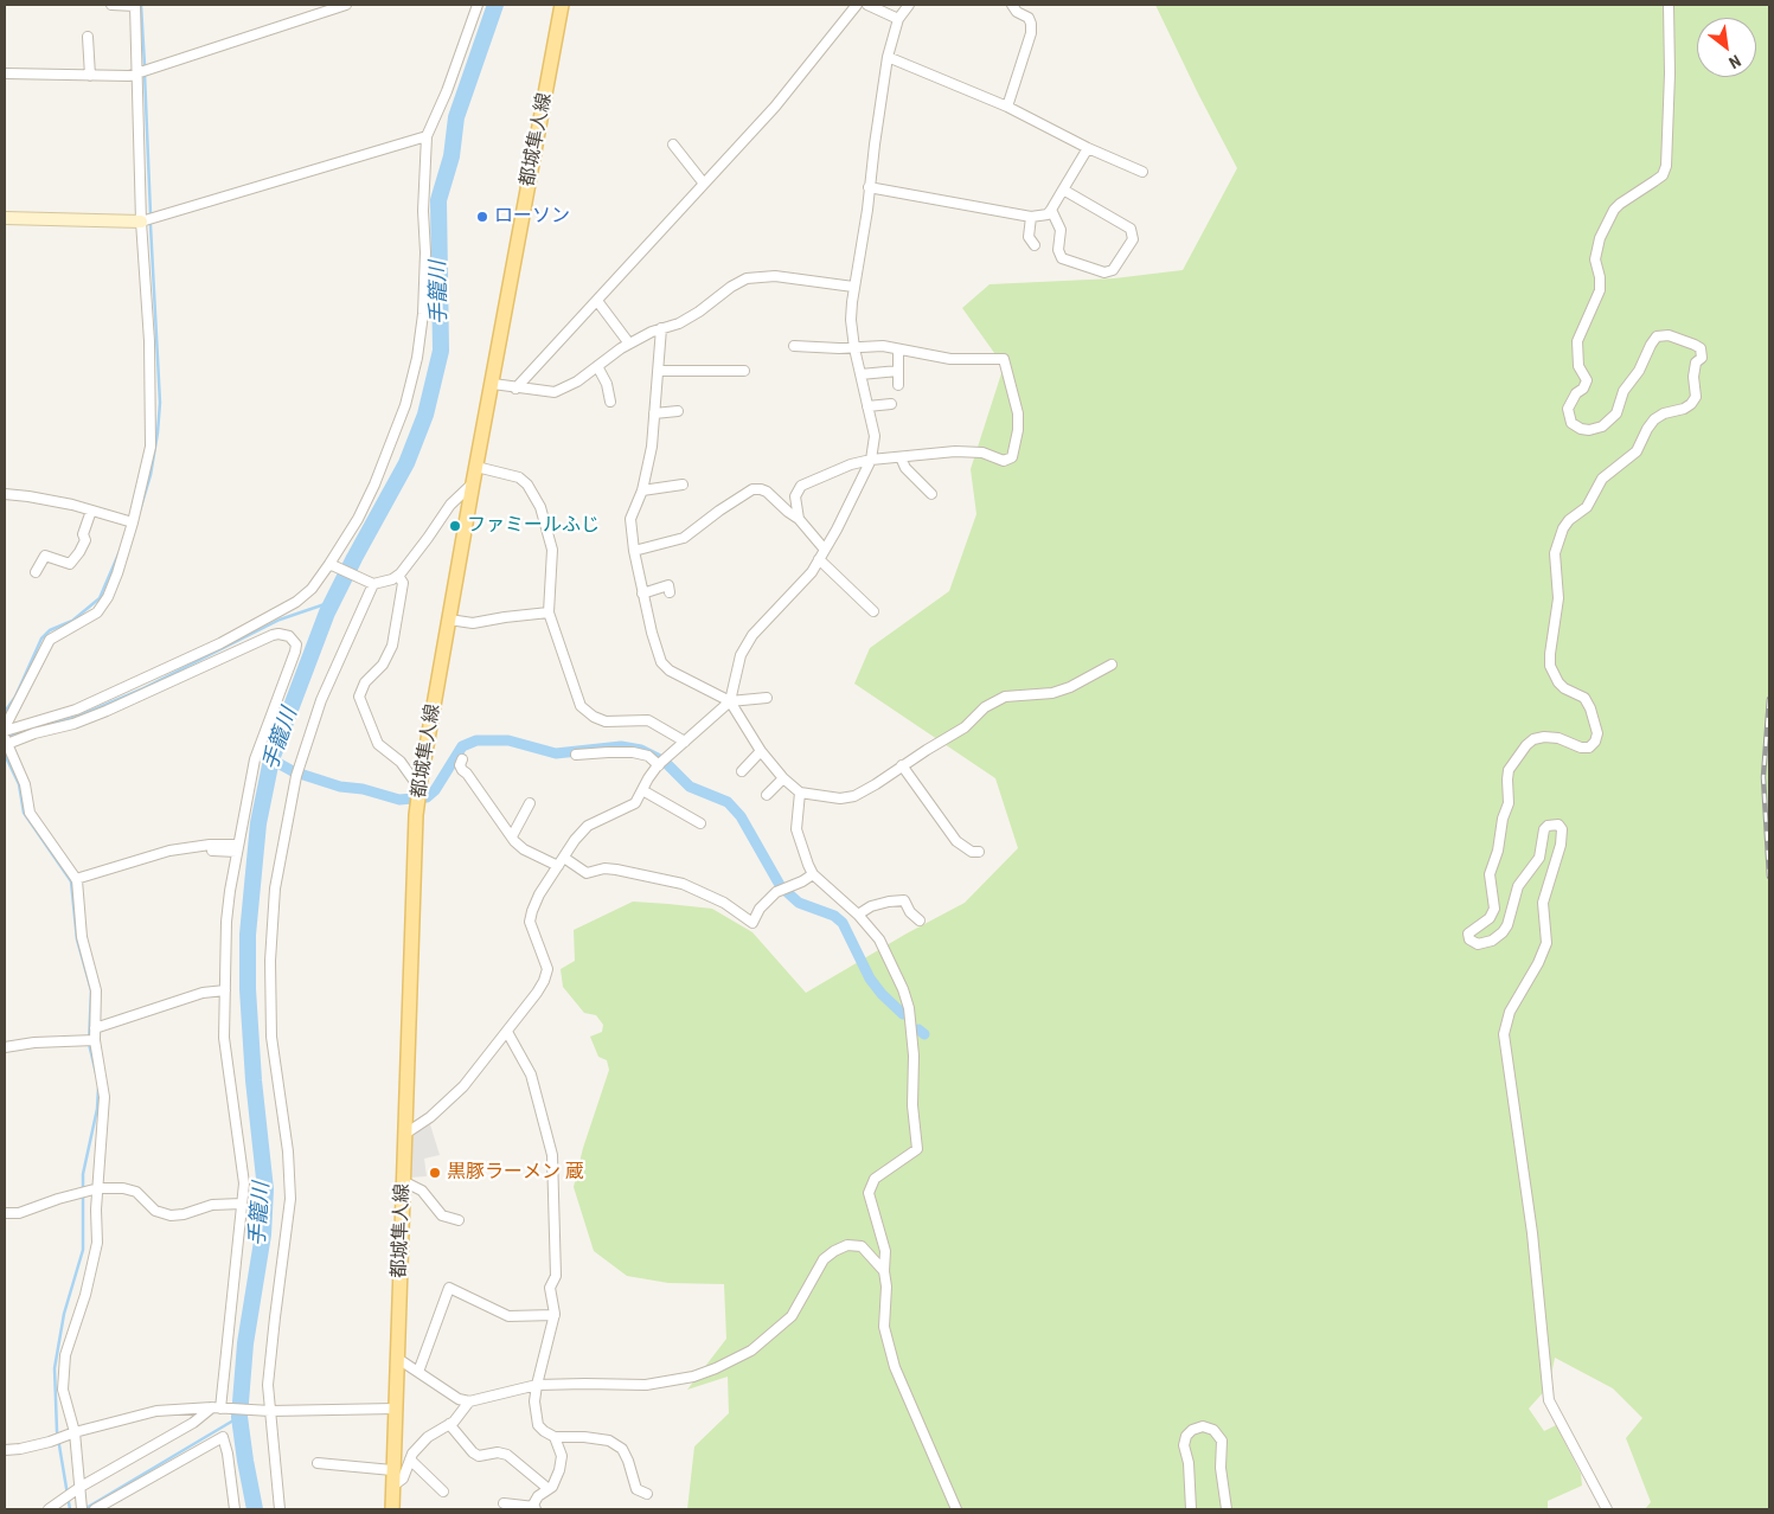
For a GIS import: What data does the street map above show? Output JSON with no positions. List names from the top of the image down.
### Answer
{
  "streets": {
    "main road": ["都城隼人線"]
  },
  "water": ["手籠川"],
  "places": ["ローソン", "ファミールふじ", "黒豚ラーメン 蔵"],
  "north": "bottom right"
}
